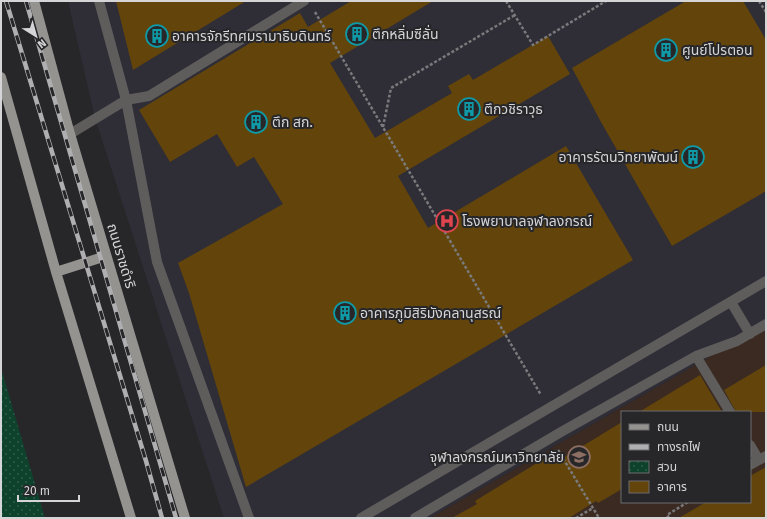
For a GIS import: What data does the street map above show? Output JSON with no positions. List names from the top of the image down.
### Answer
{
  "streets": {
    "main road": ["ถนนราชดำริ"]
  },
  "places": {
    "building": [
      "ตึกหลิ่มซีลั่น",
      "อาคารจักรีทศมรามาธิบดินทร์",
      "ศูนย์โปรตอน",
      "ตึกวชิราวุธ",
      "ตึก สก.",
      "อาคารรัตนวิทยาพัฒน์",
      "อาคารภูมิสิริมังคลานุสรณ์"
    ],
    "hospital": ["โรงพยาบาลจุฬาลงกรณ์"],
    "school or university": ["จุฬาลงกรณ์มหาวิทยาลัย"]
  },
  "legend": [
    "ถนน",
    "ทางรถไฟ",
    "สวน",
    "อาคาร"
  ],
  "scale_bar": "20 m",
  "north": "bottom right"
}
